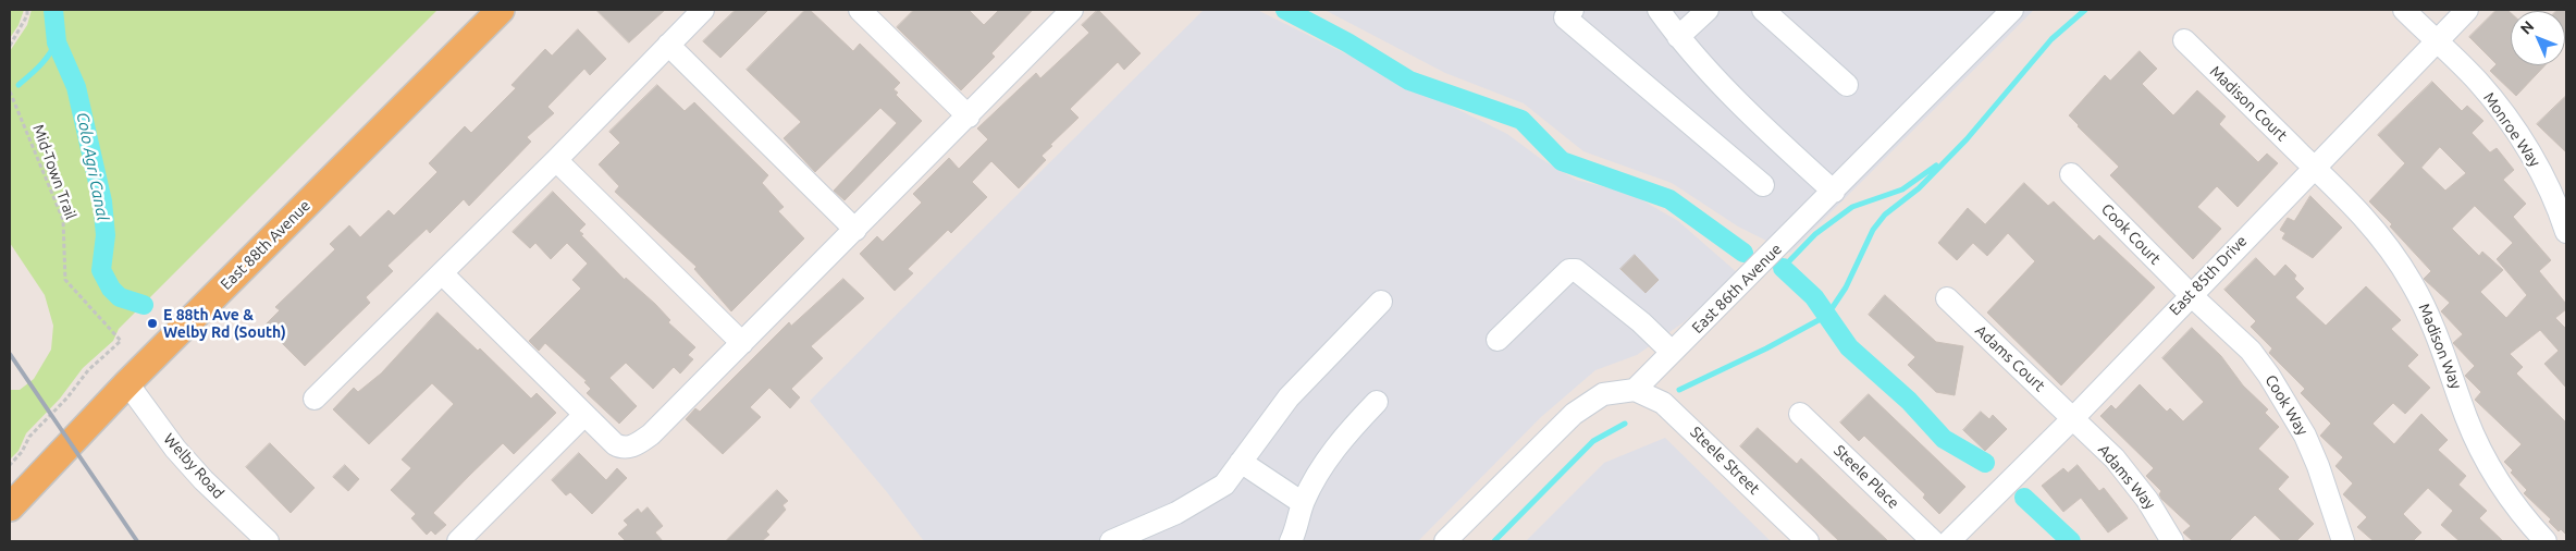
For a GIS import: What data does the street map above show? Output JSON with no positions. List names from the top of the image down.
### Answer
{
  "streets": {
    "main road": ["East 88th Avenue"],
    "street": [
      "Madison Court",
      "Monroe Way",
      "Cook Court",
      "East 85th Drive",
      "East 86th Avenue",
      "Madison Way",
      "Adams Court",
      "Cook Way",
      "Steele Street",
      "Welby Road",
      "Steele Place",
      "Adams Way"
    ],
    "path": ["Mid-Town Trail"]
  },
  "crossings": [
    ["Madison Court", "East 85th Drive"],
    ["Madison Court", "Madison Way"],
    ["Monroe Way", "East 85th Drive"],
    ["Cook Court", "East 85th Drive"],
    ["Cook Court", "Cook Way"],
    ["East 88th Avenue", "Welby Road"],
    ["East 85th Drive", "Madison Way"],
    ["East 85th Drive", "Adams Court"],
    ["East 85th Drive", "Cook Way"],
    ["East 85th Drive", "Adams Way"],
    ["East 86th Avenue", "Steele Street"],
    ["Adams Court", "Adams Way"]
  ],
  "water": ["Colo Agri Canal"],
  "places": ["E 88th Ave & Welby Rd (South)"],
  "north": "top left"
}
